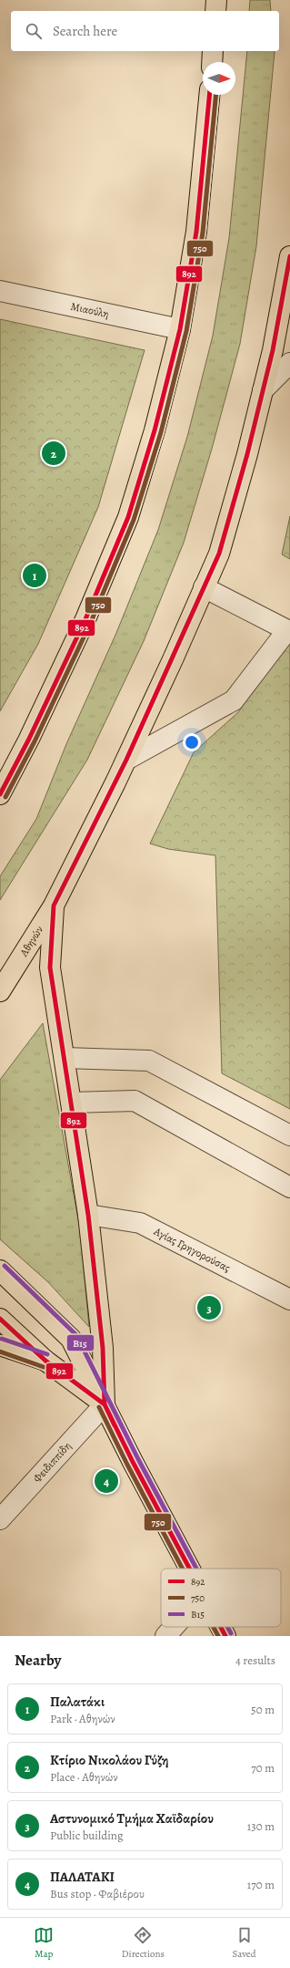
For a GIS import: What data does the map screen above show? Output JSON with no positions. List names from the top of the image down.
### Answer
{
  "streets": {
    "main road": ["Αθηνών"],
    "street": ["Μιαούλη", "Αγίας Γρηγορούσας", "Φειδιππίδη"]
  },
  "lines": ["transit line 892", "transit line 750", "transit line Β15"],
  "legend": ["892", "750", "Β15"],
  "north": "right",
  "page": {
    "search": "Search here",
    "pins": [
      "2",
      "1",
      "3",
      "4"
    ],
    "heading": ["Nearby", "4 results"],
    "list": [
      {
        "mark": "1",
        "name": "Παλατάκι",
        "note": "Park · Αθηνών",
        "value": "50 m"
      },
      {
        "mark": "2",
        "name": "Κτίριο Νικολάου Γύζη",
        "note": "Place · Αθηνών",
        "value": "70 m"
      },
      {
        "mark": "3",
        "name": "Αστυνομικό Τμήμα Χαϊδαρίου",
        "note": "Public building",
        "value": "130 m"
      },
      {
        "mark": "4",
        "name": "ΠΑΛΑΤΑΚΙ",
        "note": "Bus stop · Φαβιέρου",
        "value": "170 m"
      }
    ],
    "nav": ["Map", "Directions", "Saved"]
  }
}
